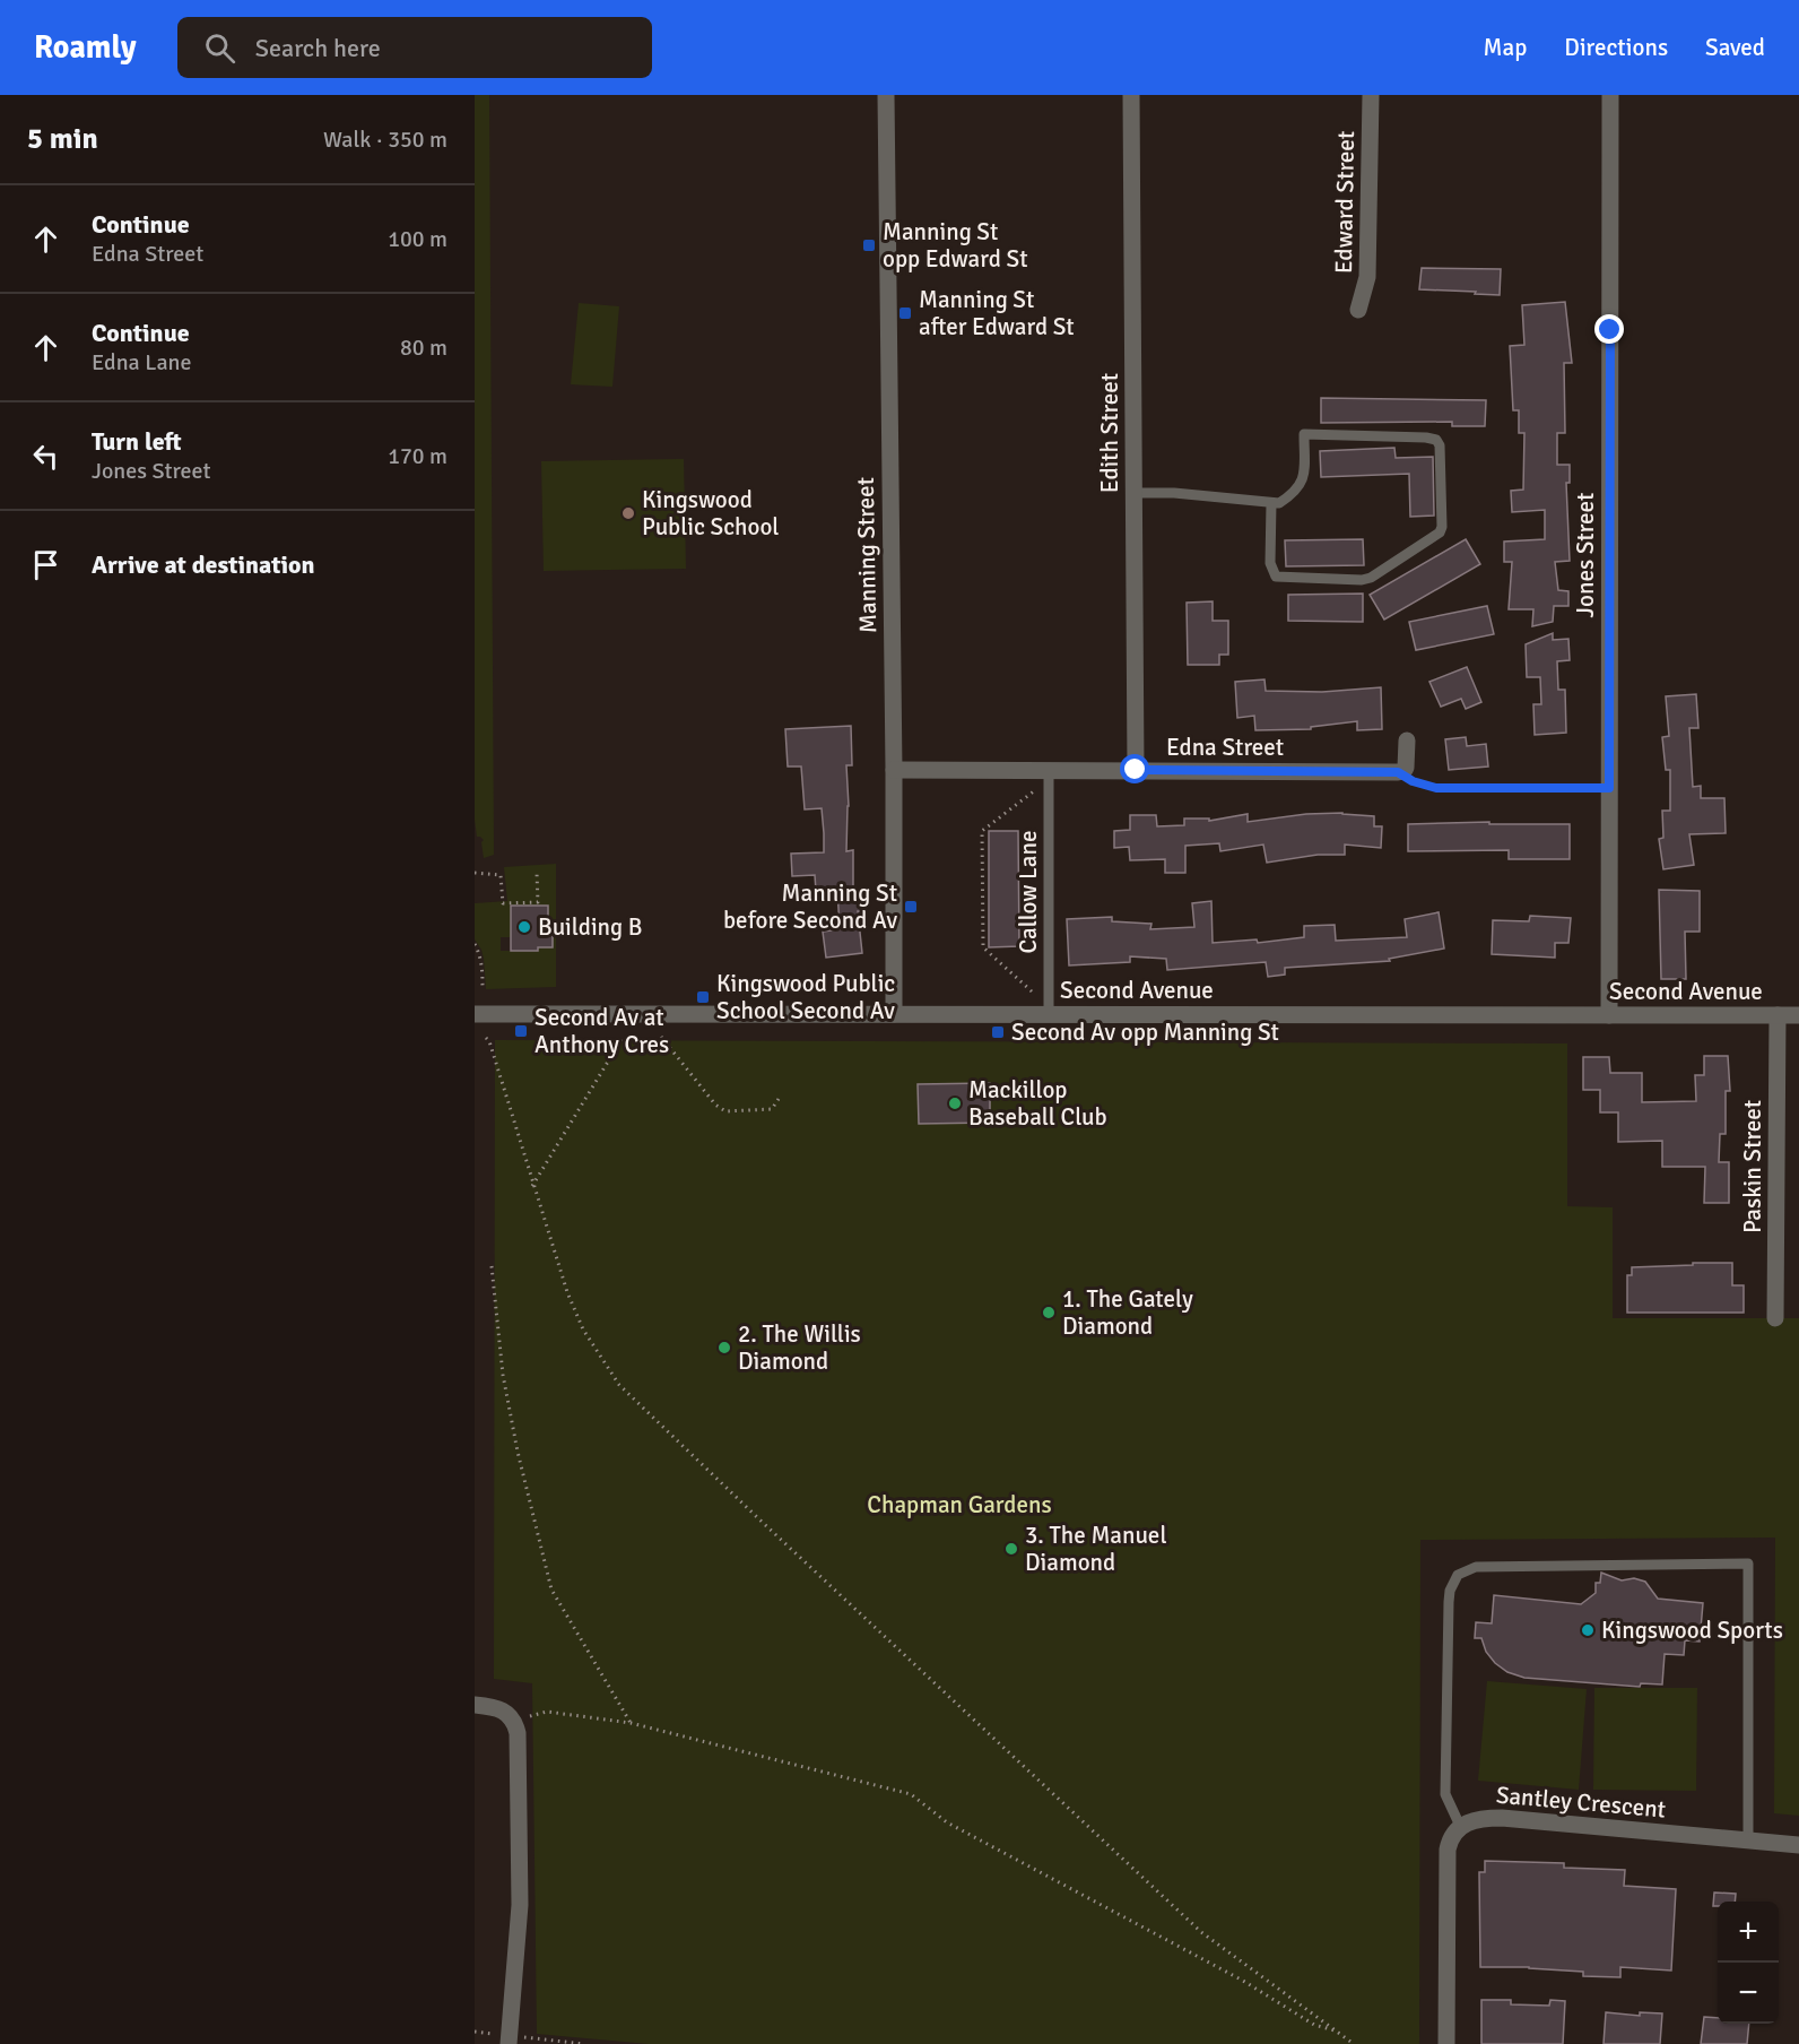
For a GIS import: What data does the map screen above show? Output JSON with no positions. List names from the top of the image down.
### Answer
{
  "streets": {
    "street": [
      "Edward Street",
      "Edith Street",
      "Manning Street",
      "Jones Street",
      "Edna Street",
      "Second Avenue",
      "Paskin Street",
      "Santley Crescent"
    ],
    "lane": ["Callow Lane"]
  },
  "crossings": [
    ["Edith Street", "Edna Street"],
    ["Manning Street", "Edna Street"],
    ["Manning Street", "Second Avenue"],
    ["Jones Street", "Second Avenue"],
    ["Edna Street", "Callow Lane"],
    ["Callow Lane", "Second Avenue"],
    ["Second Avenue", "Paskin Street"]
  ],
  "parks": ["Chapman Gardens"],
  "places": {
    "transit": [
      "Manning St opp Edward St",
      "Manning St after Edward St",
      "Manning St before Second Av",
      "Kingswood Public School Second Av",
      "Second Av at Anthony Cres",
      "Second Av opp Manning St"
    ],
    "other": [
      "Kingswood Public School",
      "Building B",
      "Mackillop Baseball Club",
      "1. The Gately Diamond",
      "2. The Willis Diamond",
      "3. The Manuel Diamond",
      "Kingswood Sports"
    ]
  },
  "page": {
    "header": "Roamly",
    "search": "Search here",
    "nav": ["Map", "Directions", "Saved"],
    "heading": ["5 min", "Walk · 350 m"],
    "list": [
      ["Continue", "Edna Street", "100 m"],
      ["Continue", "Edna Lane", "80 m"],
      ["Turn left", "Jones Street", "170 m"],
      "Arrive at destination"
    ],
    "map_buttons": ["+", "−"]
  }
}
